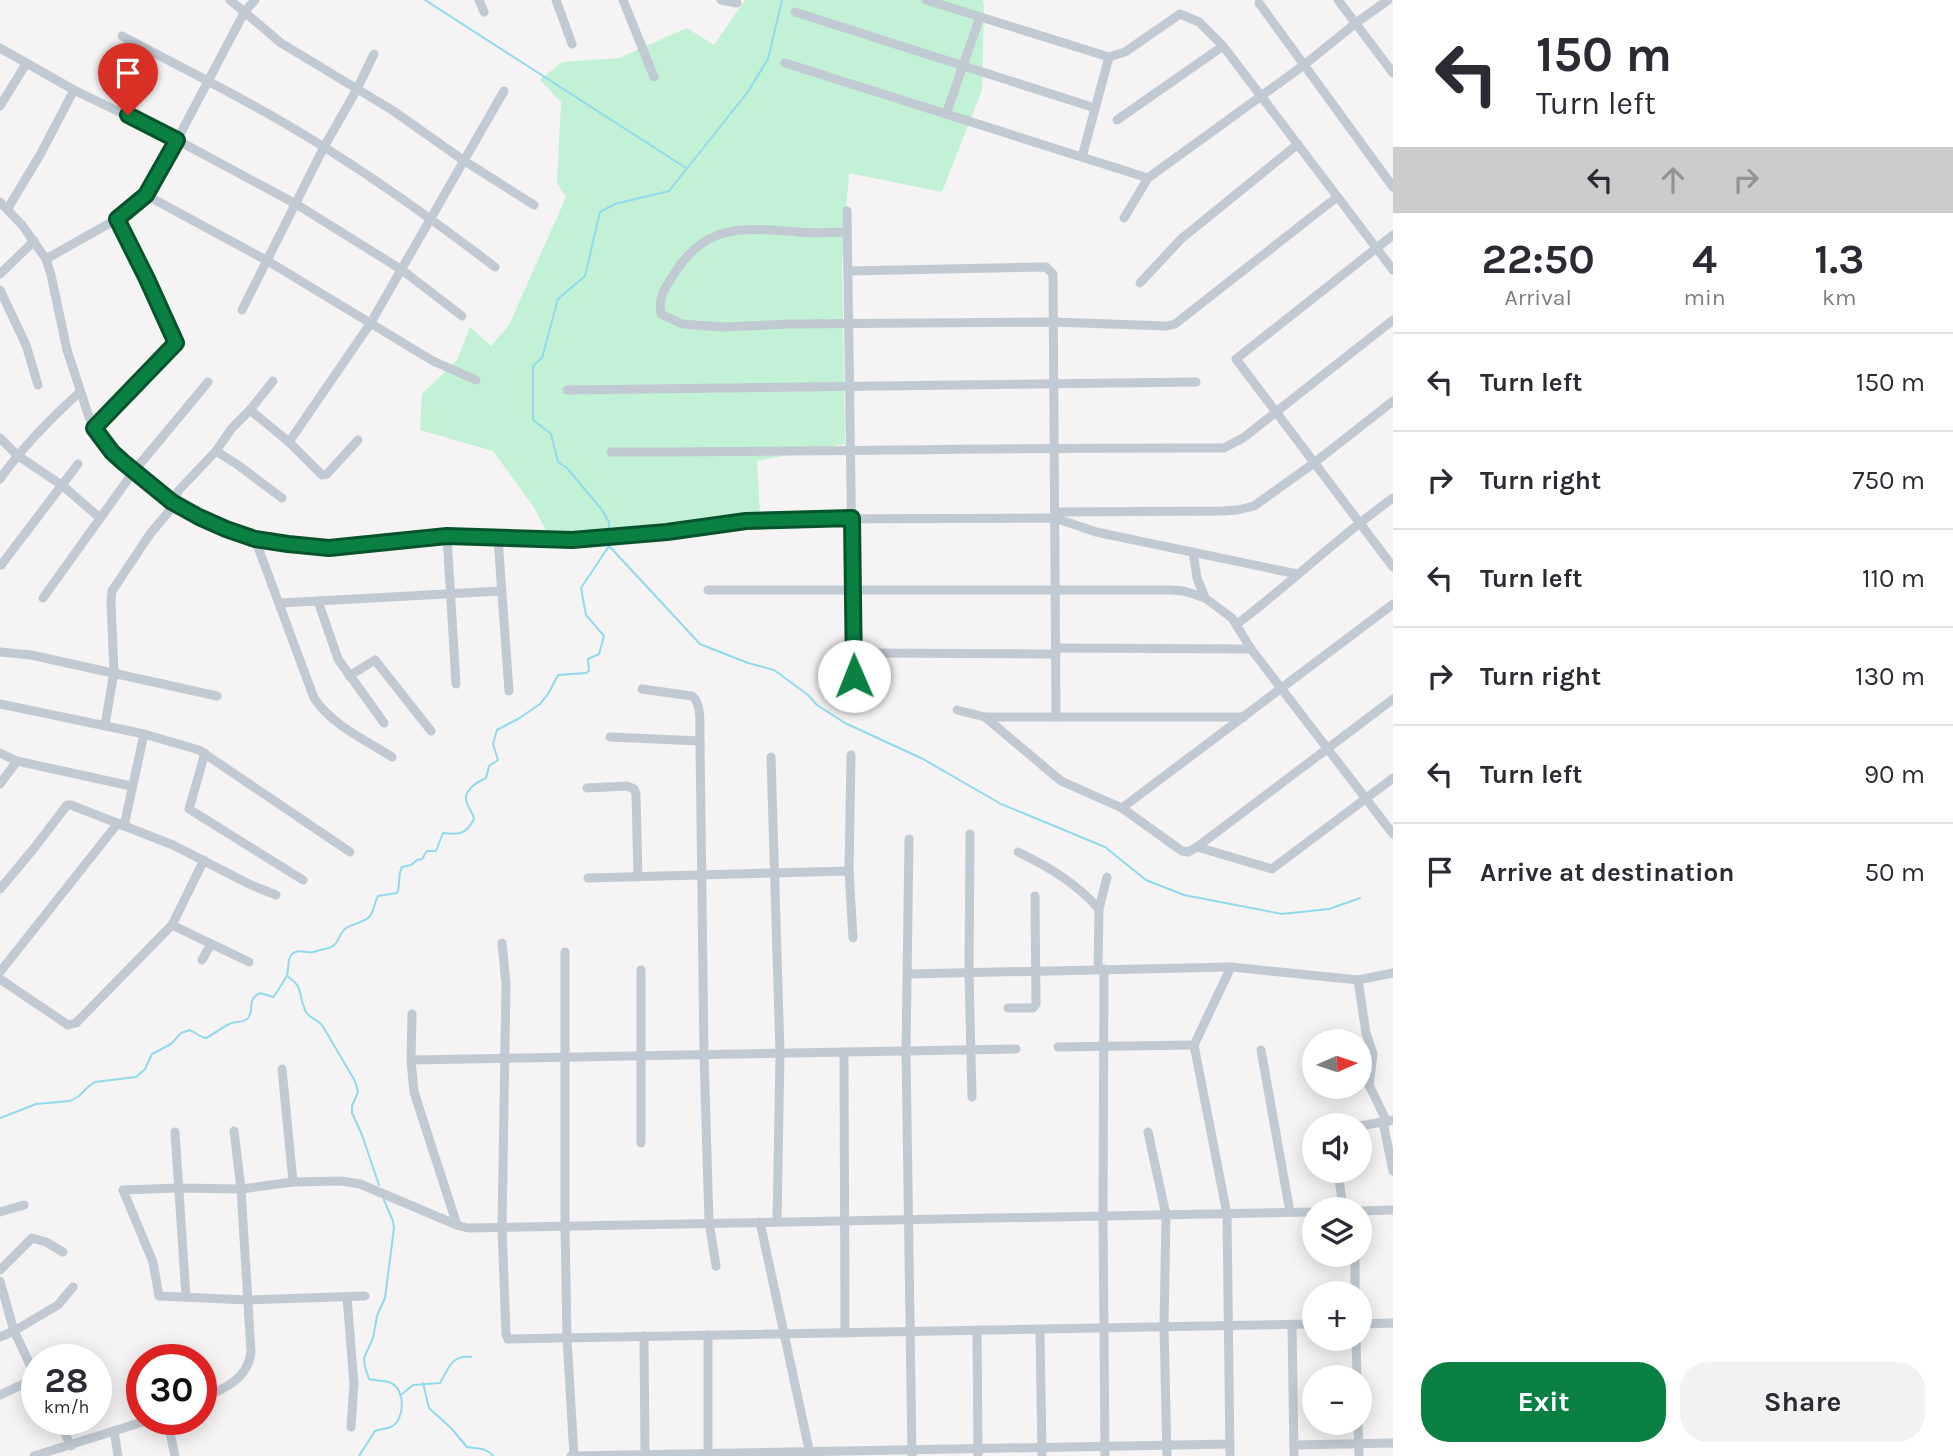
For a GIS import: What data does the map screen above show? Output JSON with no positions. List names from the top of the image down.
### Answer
{
  "north": "right",
  "page": {
    "turn": ["150 m", "Turn left"],
    "eta": [
      "22:50",
      "Arrival",
      "4",
      "min",
      "1.3",
      "km"
    ],
    "list": [
      {
        "name": "Turn left",
        "value": "150 m"
      },
      {
        "name": "Turn right",
        "value": "750 m"
      },
      {
        "name": "Turn left",
        "value": "110 m"
      },
      {
        "name": "Turn right",
        "value": "130 m"
      },
      {
        "name": "Turn left",
        "value": "90 m"
      },
      {
        "name": "Arrive at destination",
        "value": "50 m"
      }
    ],
    "map_buttons": ["+", "−"],
    "speed": "28 km/h",
    "limit": "30",
    "buttons": ["Exit", "Share"]
  }
}
